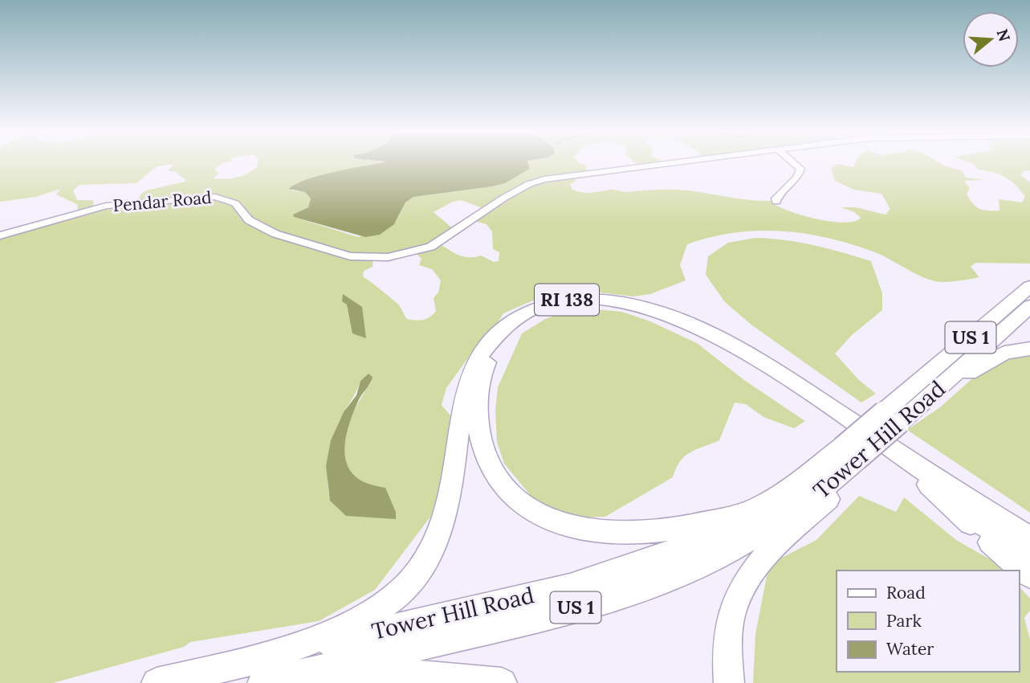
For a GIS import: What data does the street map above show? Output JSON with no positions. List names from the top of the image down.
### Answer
{
  "streets": {
    "highway": ["RI 138", "US 1", "Tower Hill Road"],
    "street": ["Pendar Road"]
  },
  "crossings": [
    ["RI 138", "Tower Hill Road"]
  ],
  "legend": ["Road", "Park", "Water"],
  "north": "right"
}
